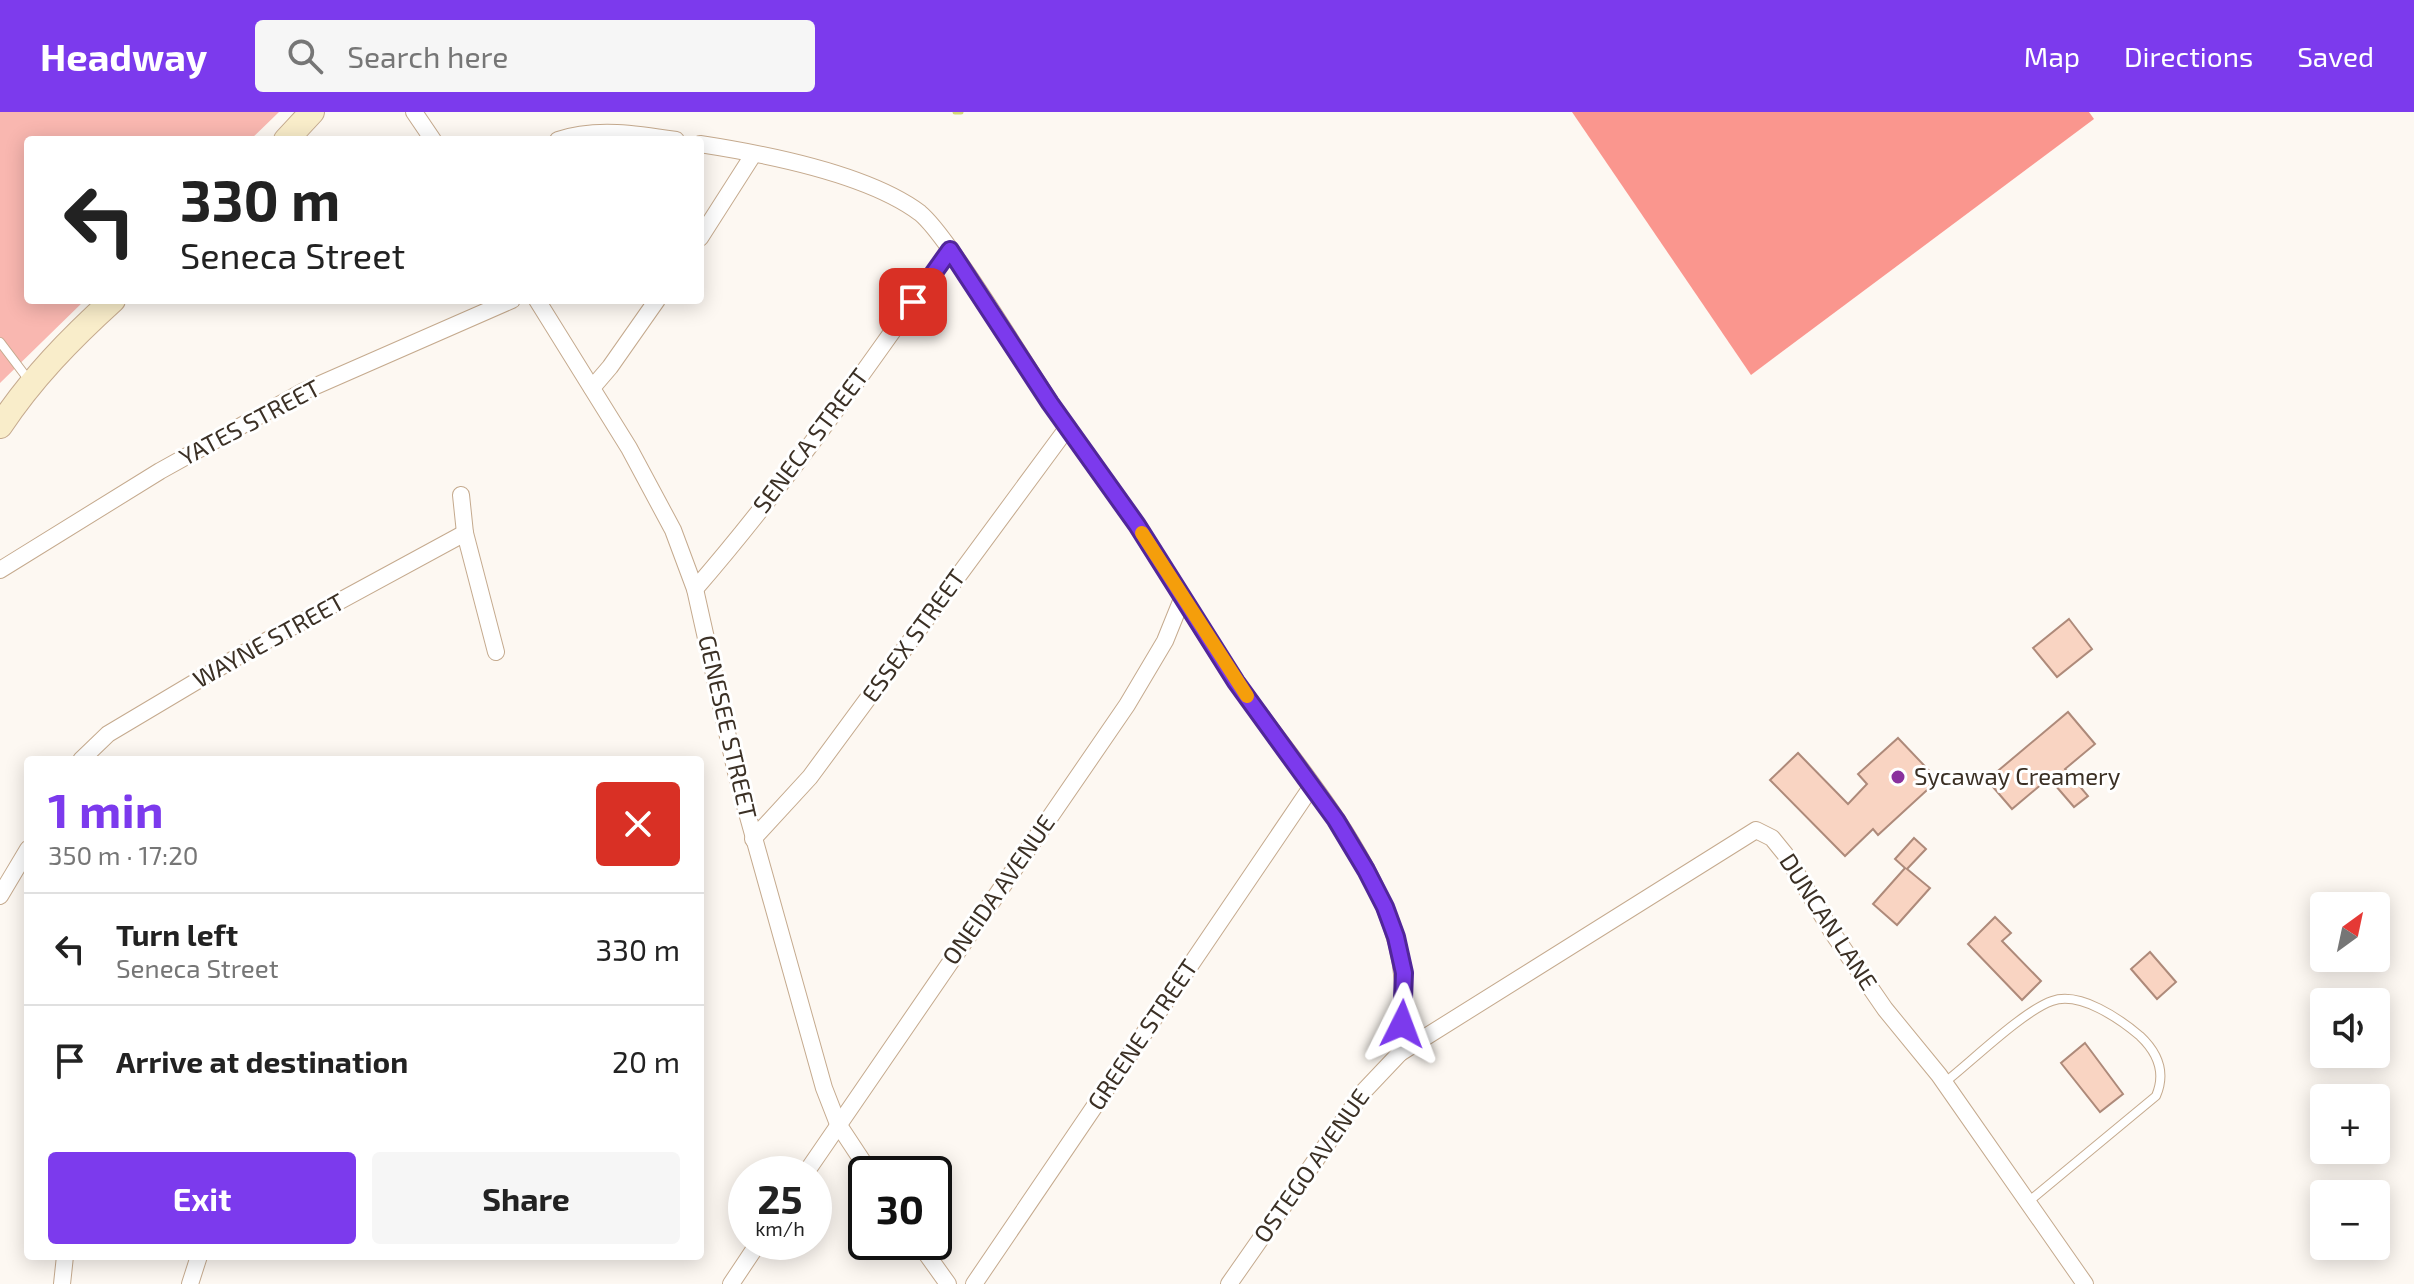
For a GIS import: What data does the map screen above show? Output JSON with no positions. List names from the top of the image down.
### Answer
{
  "streets": {
    "street": [
      "YATES STREET",
      "SENECA STREET",
      "ESSEX STREET",
      "WAYNE STREET",
      "GENESEE STREET",
      "ONEIDA AVENUE",
      "DUNCAN LANE",
      "GREENE STREET",
      "OSTEGO AVENUE"
    ]
  },
  "crossings": [
    ["SENECA STREET", "GENESEE STREET"],
    ["ESSEX STREET", "GENESEE STREET"],
    ["GENESEE STREET", "ONEIDA AVENUE"],
    ["DUNCAN LANE", "OSTEGO AVENUE"]
  ],
  "places": ["Sycaway Creamery"],
  "north": "top right",
  "page": {
    "header": "Headway",
    "search": "Search here",
    "nav": ["Map", "Directions", "Saved"],
    "turn": ["330 m", "Seneca Street"],
    "heading": ["1 min", "350 m · 17:20"],
    "map_buttons": ["+", "−"],
    "list": [
      {
        "name": "Turn left",
        "note": "Seneca Street",
        "value": "330 m"
      },
      {
        "name": "Arrive at destination",
        "value": "20 m"
      }
    ],
    "buttons": ["Exit", "Share"],
    "speed": "25 km/h",
    "limit": "30"
  }
}
